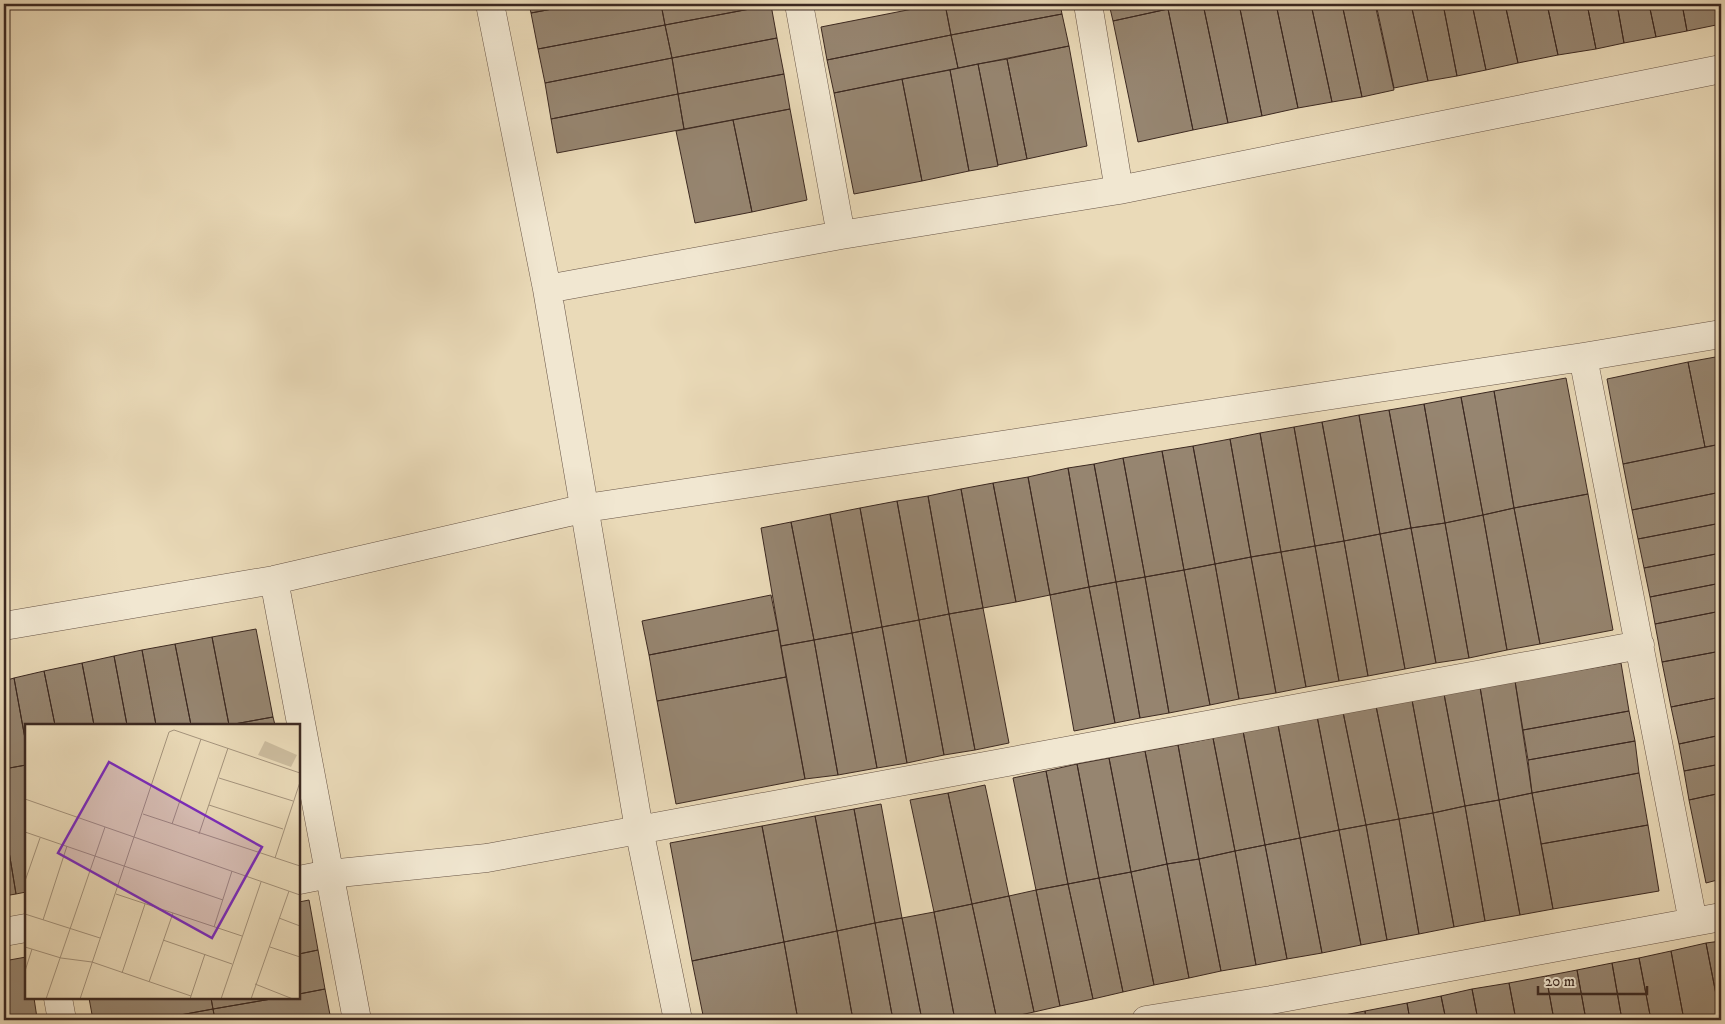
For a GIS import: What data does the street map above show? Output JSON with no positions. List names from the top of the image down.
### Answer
{
  "scale_bar": "20 m"
}
